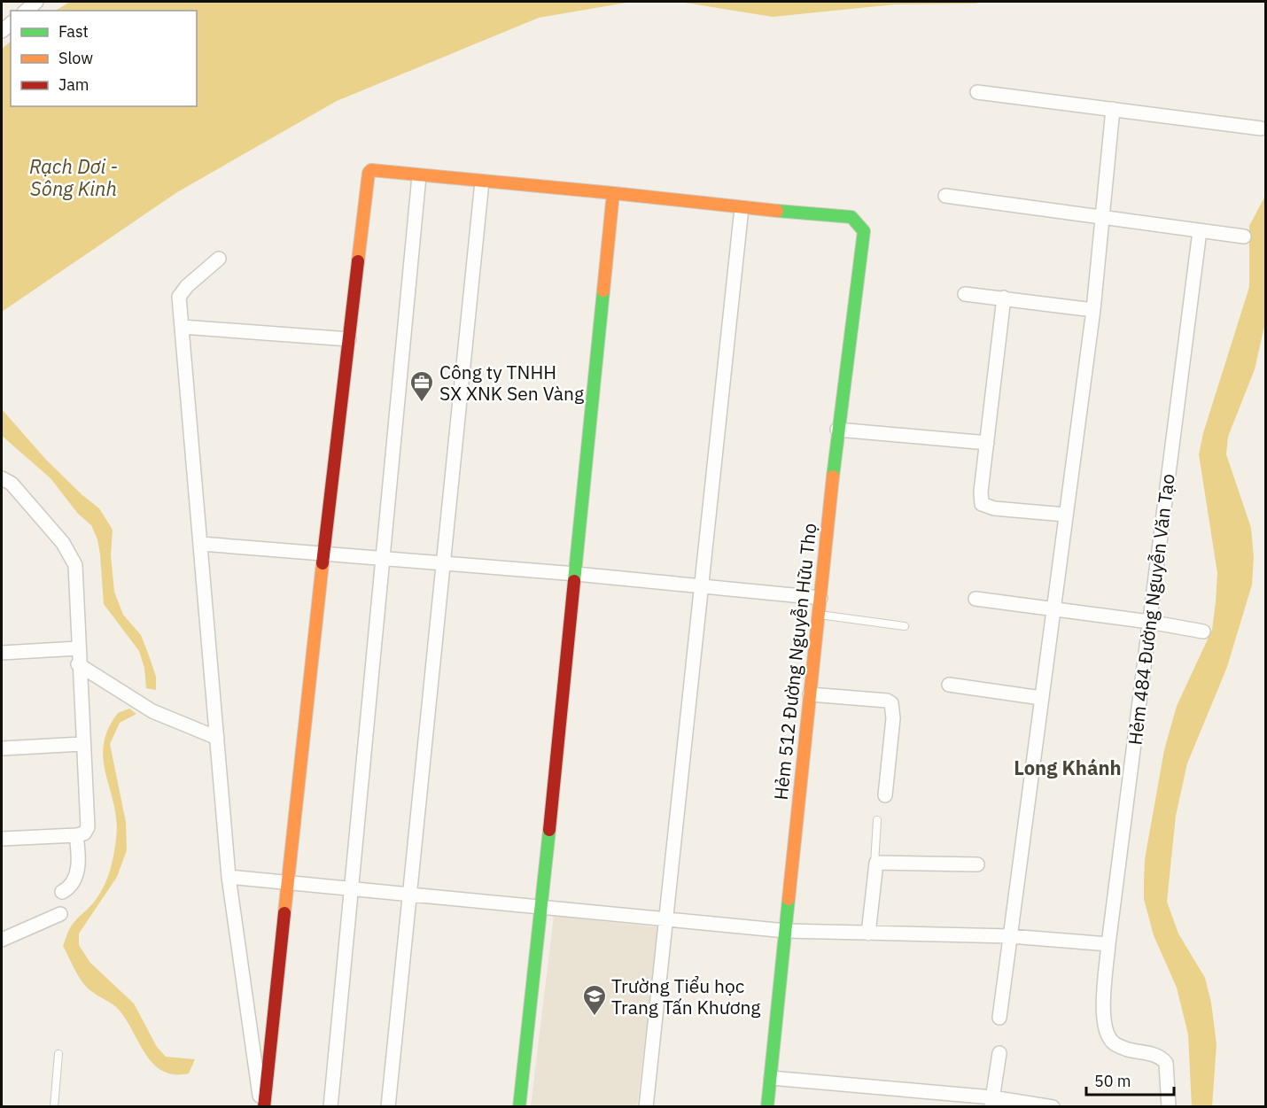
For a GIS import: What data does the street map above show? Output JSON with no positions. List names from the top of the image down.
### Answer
{
  "streets": {
    "street": ["Hẻm 484 Đường Nguyễn Văn Tạo", "Hẻm 512 Đường Nguyễn Hữu Thọ"]
  },
  "districts": ["Long Khánh"],
  "water": ["Rạch Dơi - Sông Kinh"],
  "places": {
    "office": ["Công ty TNHH SX XNK Sen Vàng"],
    "school or university": ["Trường Tiểu học Trang Tấn Khương"]
  },
  "legend": ["Fast", "Slow", "Jam"],
  "scale_bar": "50 m"
}
